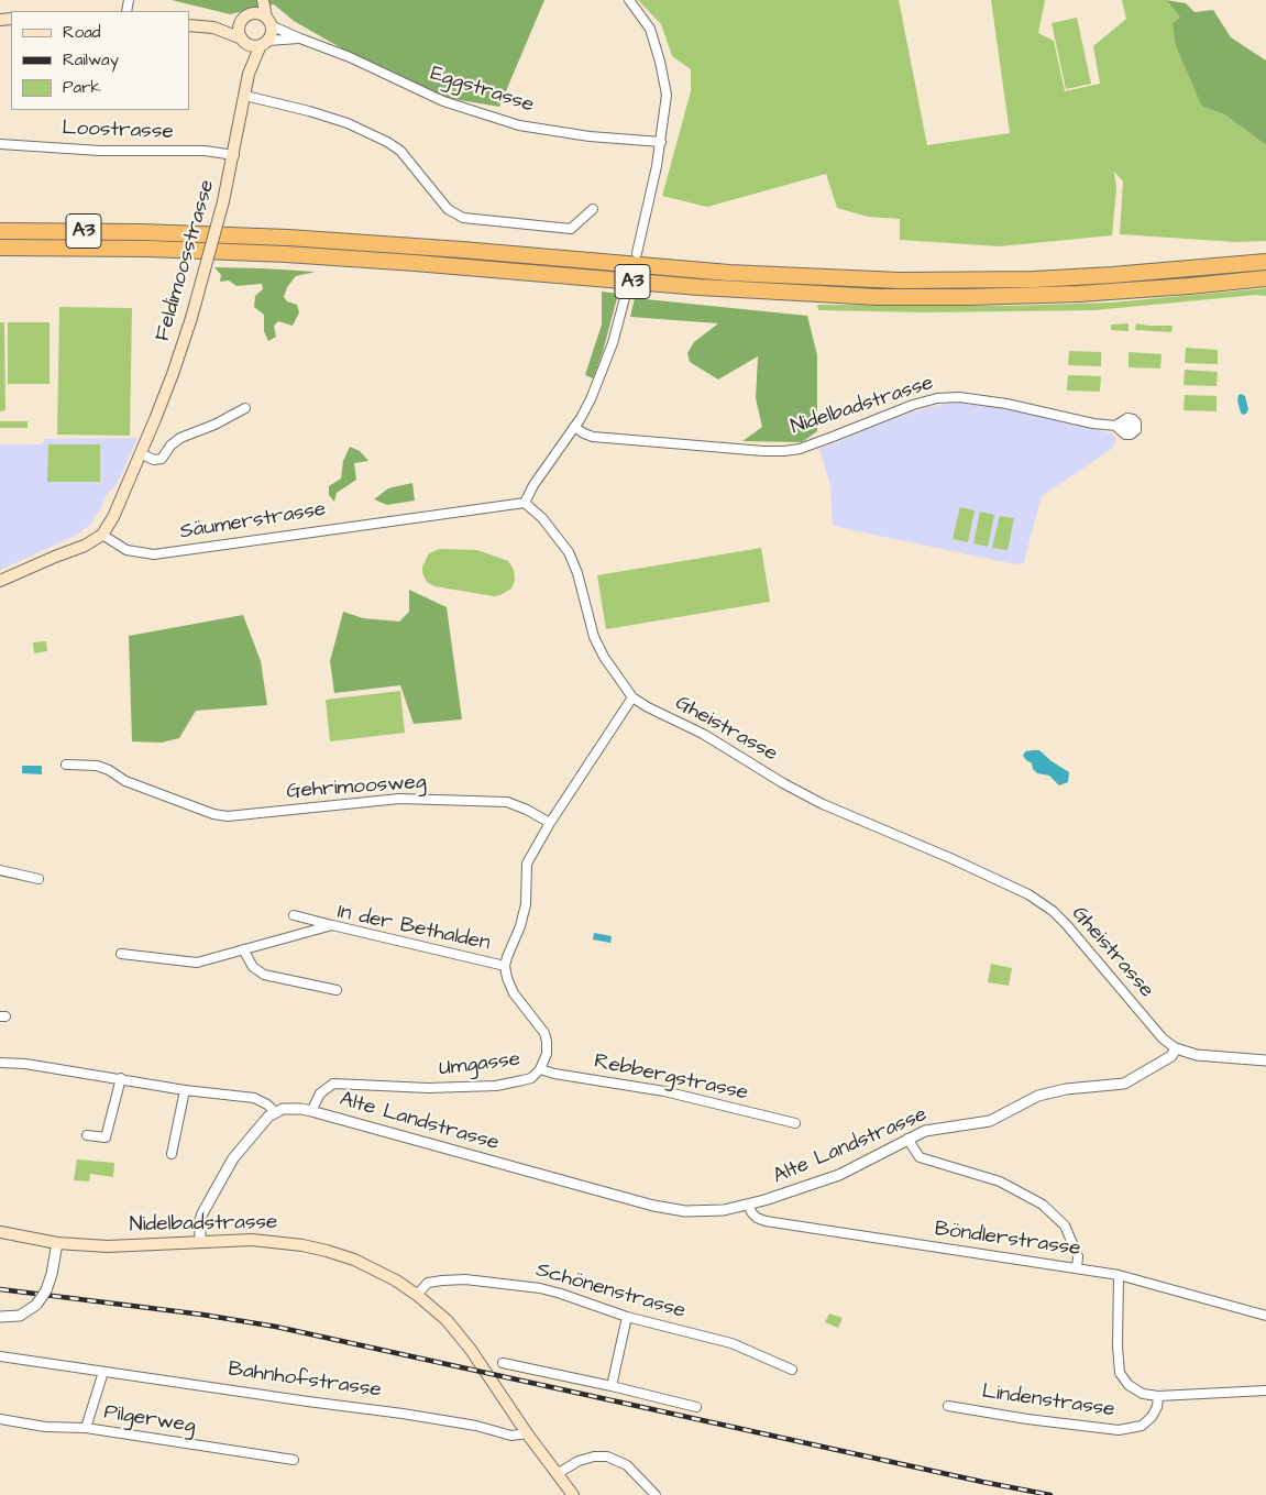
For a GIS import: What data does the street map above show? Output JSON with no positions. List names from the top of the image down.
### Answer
{
  "streets": {
    "highway": ["A3"],
    "main road": ["Feldimoosstrasse", "Nidelbadstrasse"],
    "street": [
      "Eggstrasse",
      "Loostrasse",
      "Säumerstrasse",
      "Gheistrasse",
      "Gehrimoosweg",
      "In der Bethalden",
      "Umgasse",
      "Rebbergstrasse",
      "Alte Landstrasse",
      "Böndlerstrasse",
      "Schönenstrasse",
      "Bahnhofstrasse",
      "Lindenstrasse",
      "Pilgerweg"
    ]
  },
  "crossings": [
    ["Eggstrasse", "Feldimoosstrasse"],
    ["Loostrasse", "Feldimoosstrasse"],
    ["Feldimoosstrasse", "Säumerstrasse"],
    ["Nidelbadstrasse", "Schönenstrasse"],
    ["Nidelbadstrasse", "Bahnhofstrasse"],
    ["Säumerstrasse", "Gheistrasse"],
    ["Gheistrasse", "Alte Landstrasse"],
    ["In der Bethalden", "Umgasse"],
    ["Umgasse", "Rebbergstrasse"],
    ["Umgasse", "Alte Landstrasse"],
    ["Alte Landstrasse", "Böndlerstrasse"]
  ],
  "legend": ["Road", "Railway", "Park"]
}
